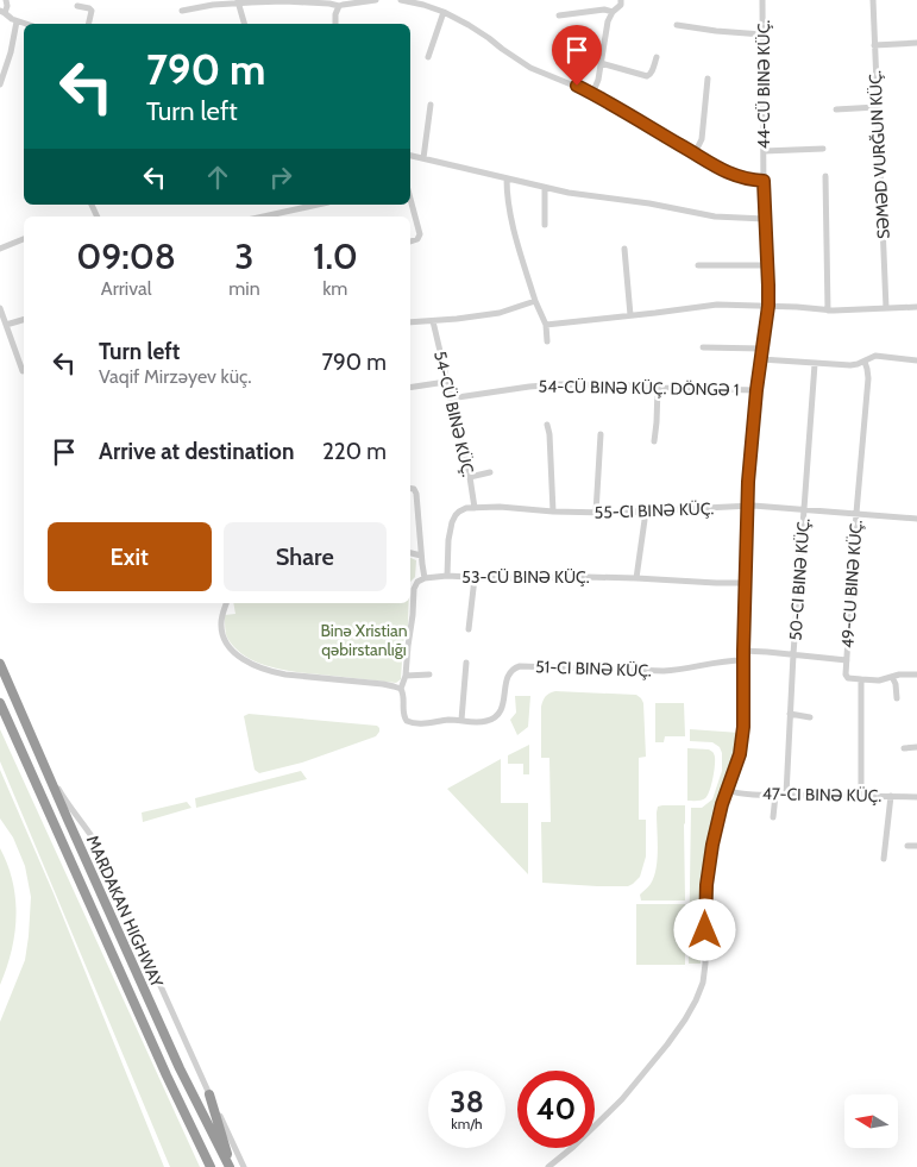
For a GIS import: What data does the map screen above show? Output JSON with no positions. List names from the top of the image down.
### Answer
{
  "streets": {
    "highway": ["MARDAKAN HIGHWAY"],
    "street": [
      "44-CÜ BINƏ KÜÇ.",
      "SƏMƏD VURĞUN KÜÇ.",
      "54-CÜ BINƏ KÜÇ. DÖNGƏ 1",
      "54-CÜ BINƏ KÜÇ.",
      "55-CI BINƏ KÜÇ.",
      "53-CÜ BINƏ KÜÇ.",
      "50-CI BINƏ KÜÇ.",
      "49-CU BINƏ KÜÇ.",
      "51-CI BINƏ KÜÇ.",
      "47-CI BINƏ KÜÇ."
    ]
  },
  "crossings": [
    ["44-CÜ BINƏ KÜÇ.", "54-CÜ BINƏ KÜÇ. DÖNGƏ 1"],
    ["44-CÜ BINƏ KÜÇ.", "55-CI BINƏ KÜÇ."],
    ["44-CÜ BINƏ KÜÇ.", "53-CÜ BINƏ KÜÇ."],
    ["44-CÜ BINƏ KÜÇ.", "51-CI BINƏ KÜÇ."],
    ["44-CÜ BINƏ KÜÇ.", "47-CI BINƏ KÜÇ."],
    ["54-CÜ BINƏ KÜÇ. DÖNGƏ 1", "54-CÜ BINƏ KÜÇ."],
    ["54-CÜ BINƏ KÜÇ.", "55-CI BINƏ KÜÇ."],
    ["55-CI BINƏ KÜÇ.", "50-CI BINƏ KÜÇ."],
    ["55-CI BINƏ KÜÇ.", "49-CU BINƏ KÜÇ."],
    ["50-CI BINƏ KÜÇ.", "47-CI BINƏ KÜÇ."]
  ],
  "parks": ["Binə Xristian qəbirstanlığı"],
  "north": "left",
  "page": {
    "turn": ["790 m", "Turn left"],
    "eta": [
      "09:08",
      "Arrival",
      "3",
      "min",
      "1.0",
      "km"
    ],
    "list": [
      {
        "name": "Turn left",
        "note": "Vaqif Mirzəyev küç.",
        "value": "790 m"
      },
      {
        "name": "Arrive at destination",
        "value": "220 m"
      }
    ],
    "buttons": ["Exit", "Share"],
    "speed": "38 km/h",
    "limit": "40"
  }
}
